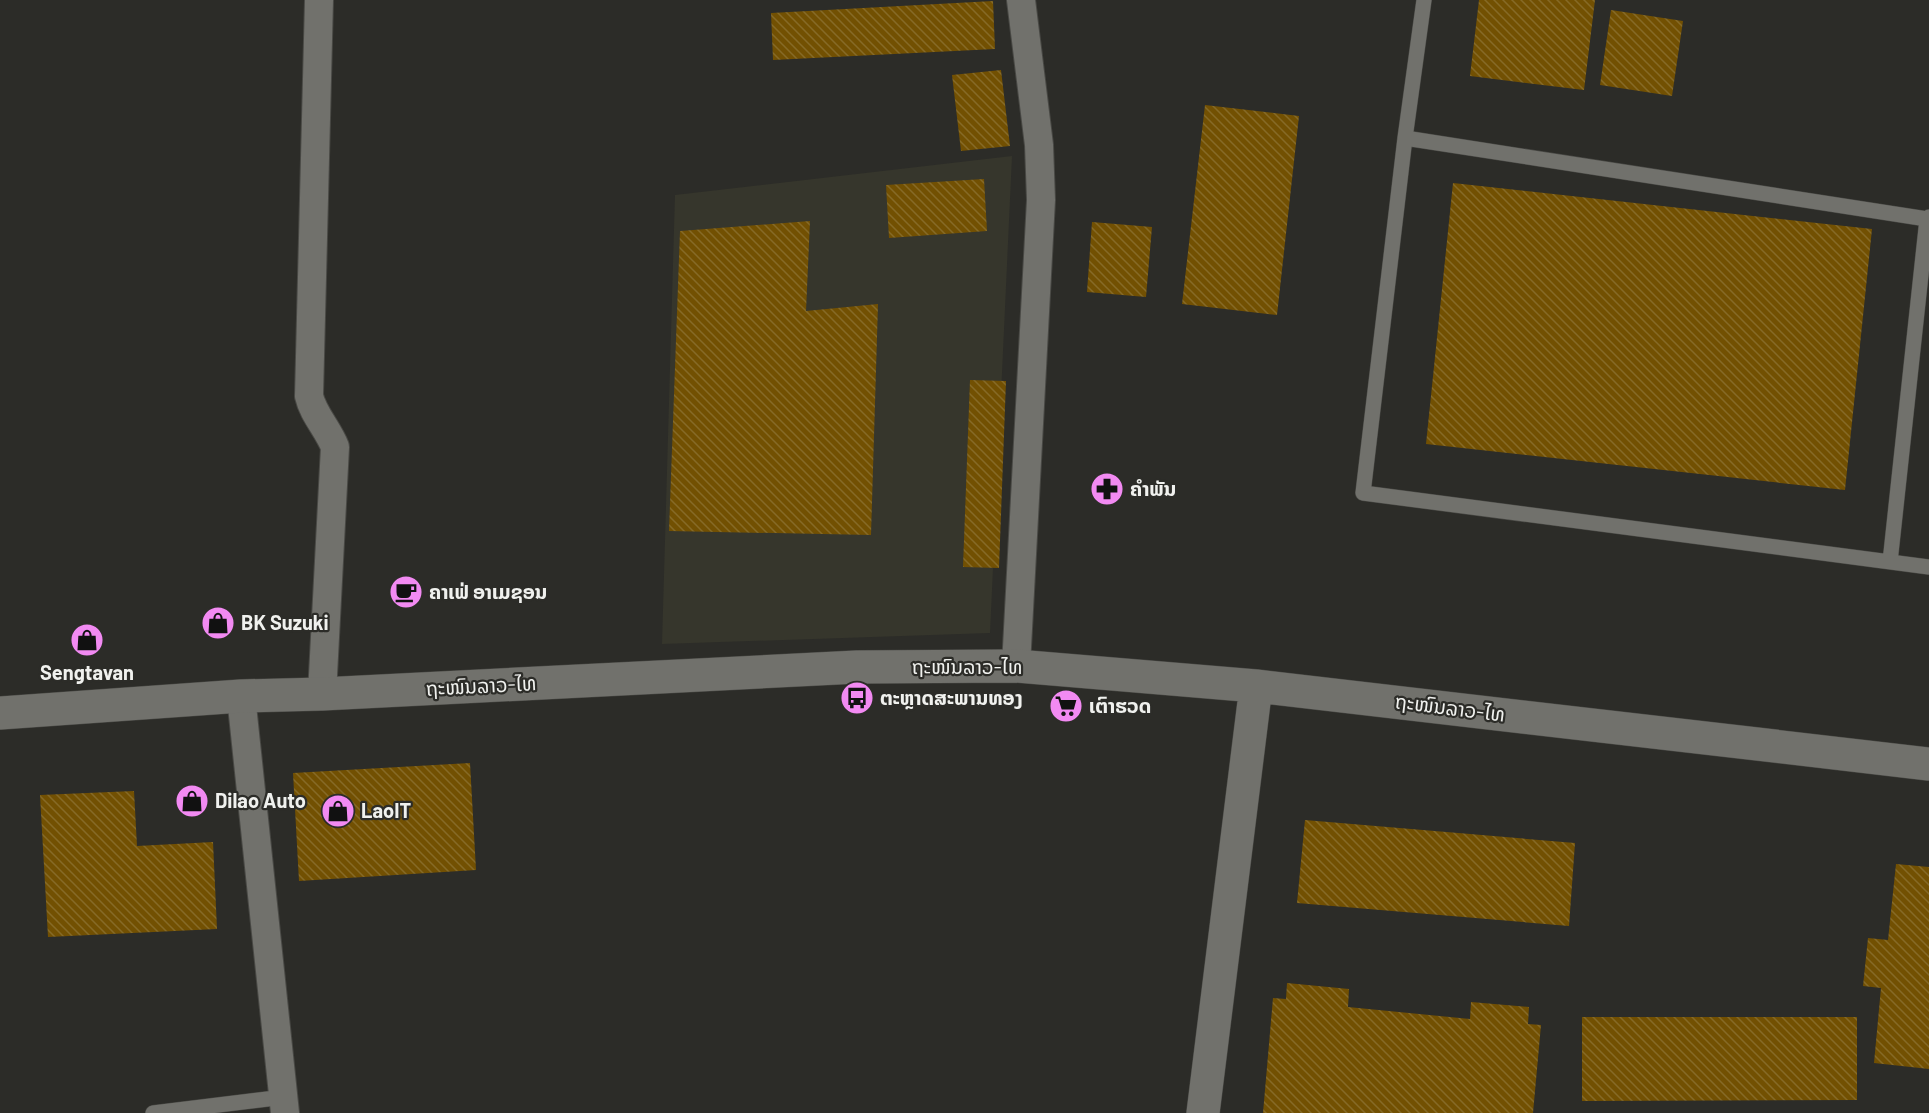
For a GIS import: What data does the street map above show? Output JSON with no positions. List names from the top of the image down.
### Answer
{
  "streets": {
    "street": ["ຖະໜົນລາວ-ໄທ"]
  },
  "places": {
    "pharmacy": ["ຄໍາພັນ"],
    "cafe": ["ຄາເຟ່ ອາເມຊອນ"],
    "shop": [
      "BK Suzuki",
      "Sengtavan",
      "Dilao Auto",
      "LaoIT"
    ],
    "bus stop": ["ຕະຫຼາດສະພານທອງ"],
    "supermarket": ["ເຕົາຮວດ"]
  }
}
